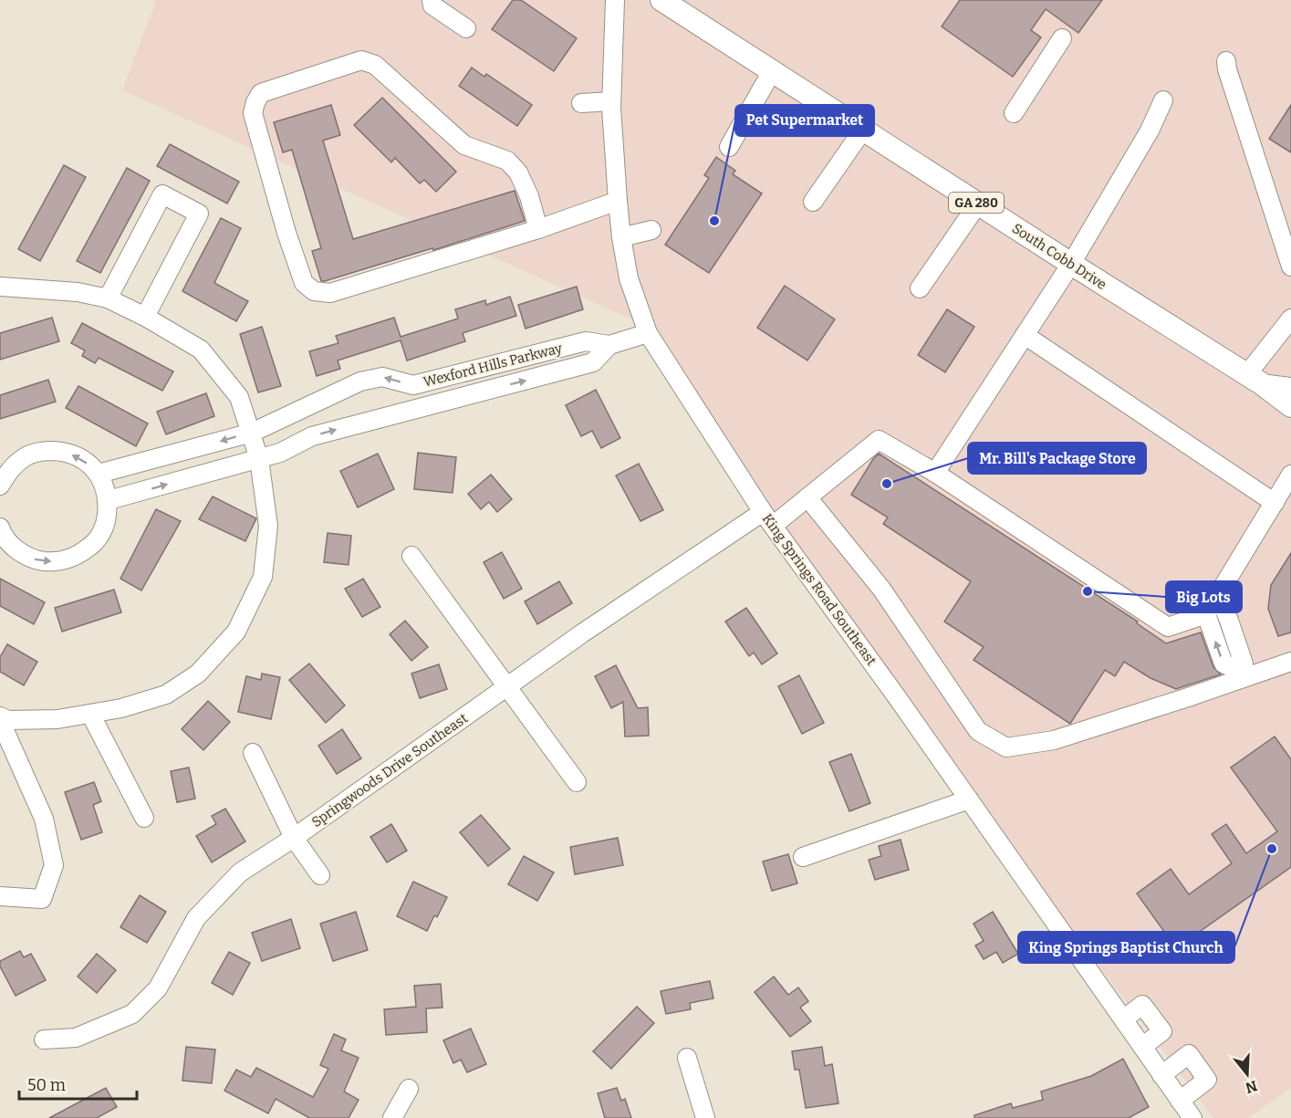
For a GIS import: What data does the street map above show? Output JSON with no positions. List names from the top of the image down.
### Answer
{
  "streets": {
    "main road": ["GA 280", "South Cobb Drive"],
    "street": ["Wexford Hills Parkway", "King Springs Road Southeast", "Springwoods Drive Southeast"]
  },
  "crossings": [
    ["Wexford Hills Parkway", "King Springs Road Southeast"],
    ["King Springs Road Southeast", "Springwoods Drive Southeast"]
  ],
  "places": [
    "Pet Supermarket",
    "Mr. Bill's Package Store",
    "Big Lots",
    "King Springs Baptist Church"
  ],
  "scale_bar": "50 m",
  "north": "bottom"
}
